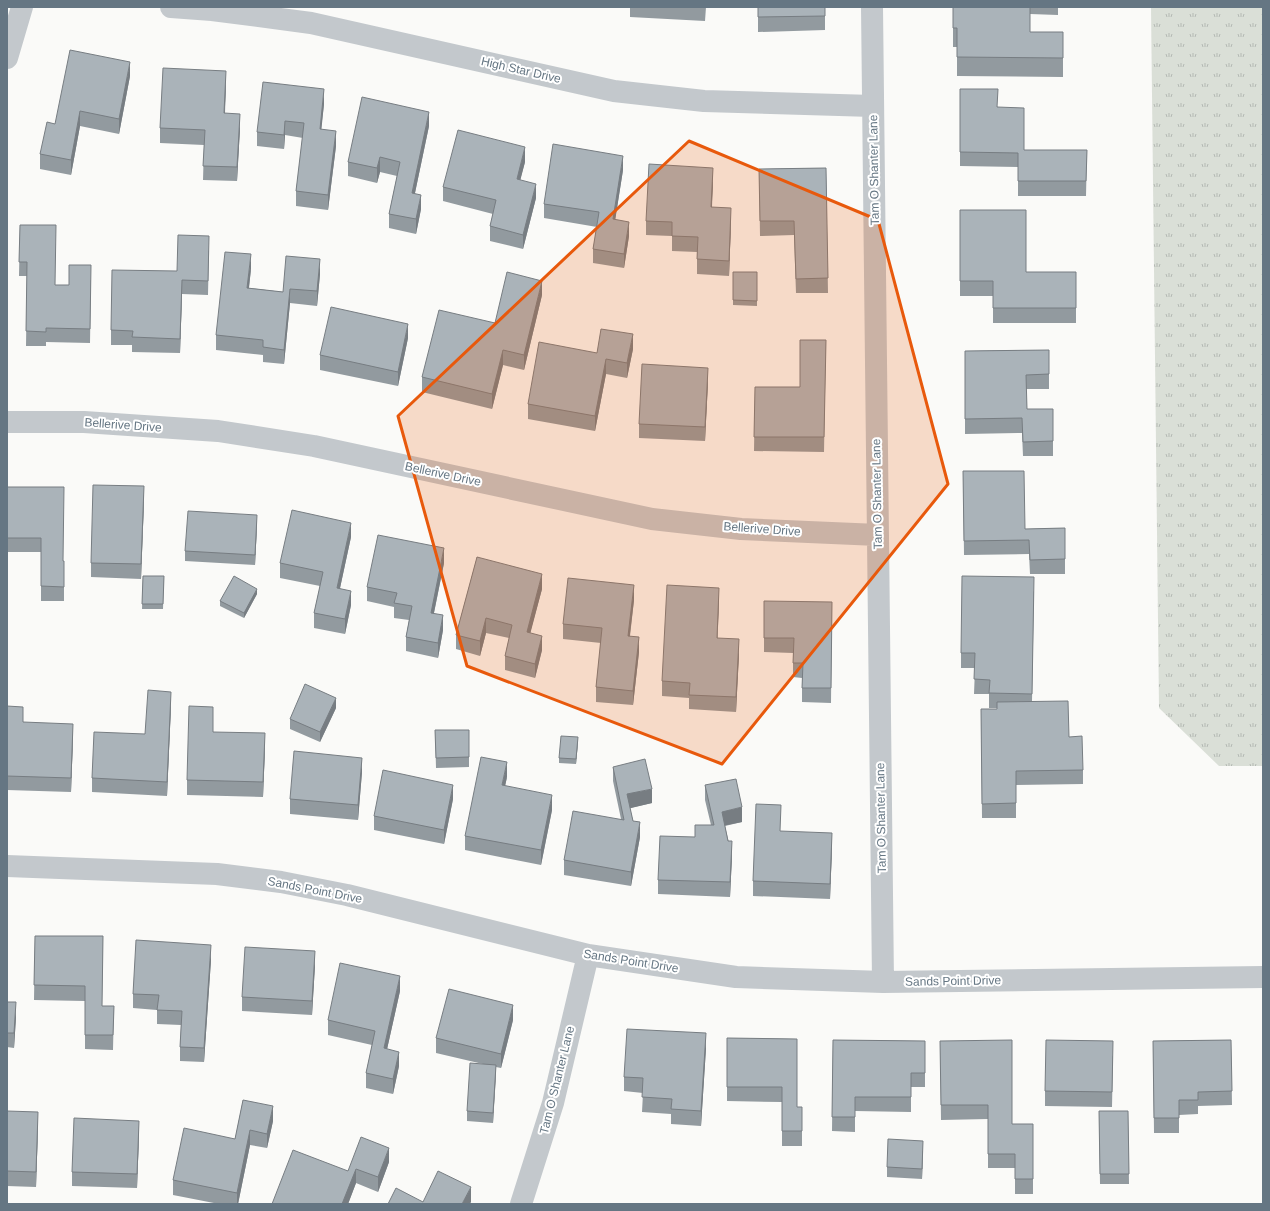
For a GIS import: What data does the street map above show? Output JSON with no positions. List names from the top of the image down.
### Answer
{
  "streets": {
    "street": [
      "High Star Drive",
      "Tam O Shanter Lane",
      "Bellerive Drive",
      "Sands Point Drive"
    ]
  },
  "crossings": [
    ["High Star Drive", "Tam O Shanter Lane"],
    ["Tam O Shanter Lane", "Bellerive Drive"],
    ["Tam O Shanter Lane", "Sands Point Drive"]
  ]
}
